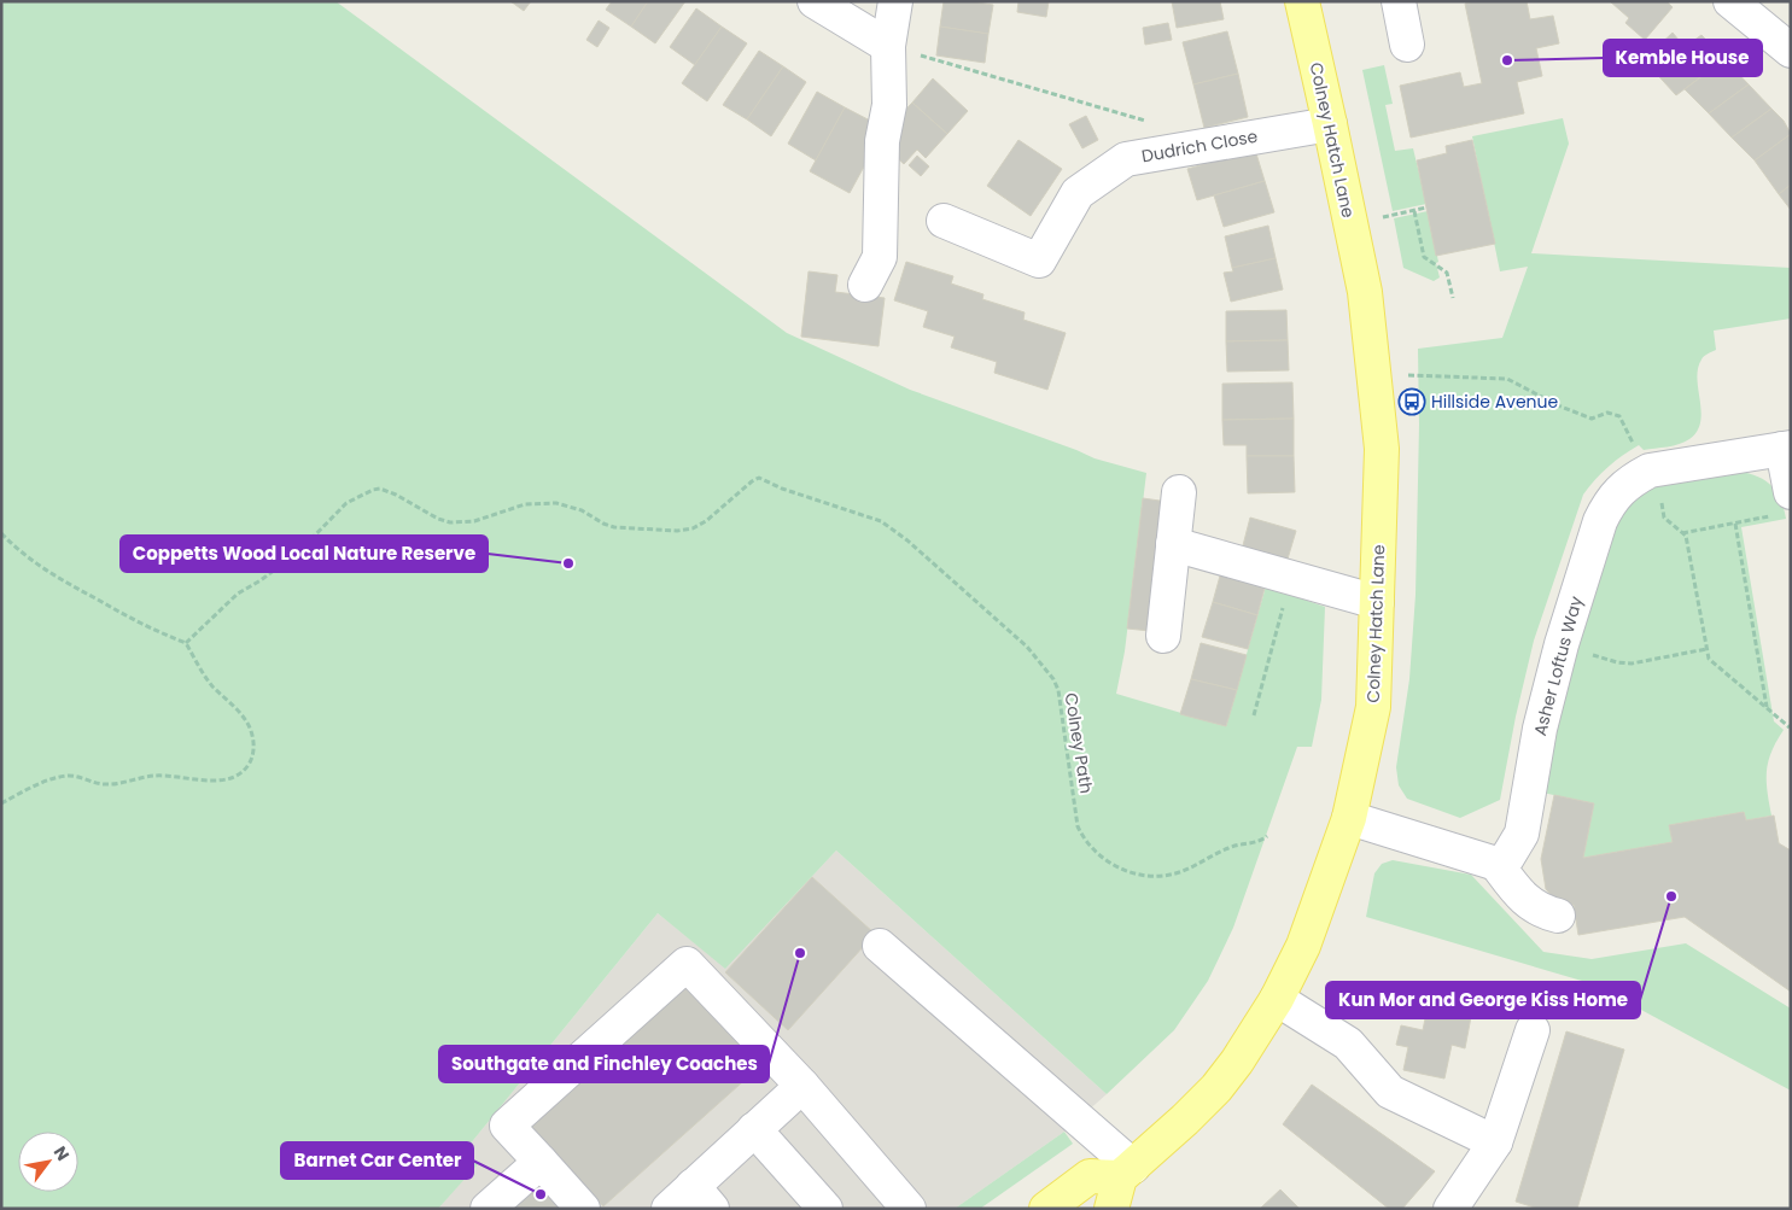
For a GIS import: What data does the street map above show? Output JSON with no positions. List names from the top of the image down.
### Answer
{
  "streets": {
    "main road": ["Colney Hatch Lane"],
    "street": ["Dudrich Close", "Asher Loftus Way"],
    "path": ["Colney Path"]
  },
  "crossings": [
    ["Colney Hatch Lane", "Dudrich Close"]
  ],
  "places": {
    "other": [
      "Kemble House",
      "Coppetts Wood Local Nature Reserve",
      "Kun Mor and George Kiss Home",
      "Southgate and Finchley Coaches",
      "Barnet Car Center"
    ],
    "bus stop": ["Hillside Avenue"]
  },
  "north": "top right"
}
